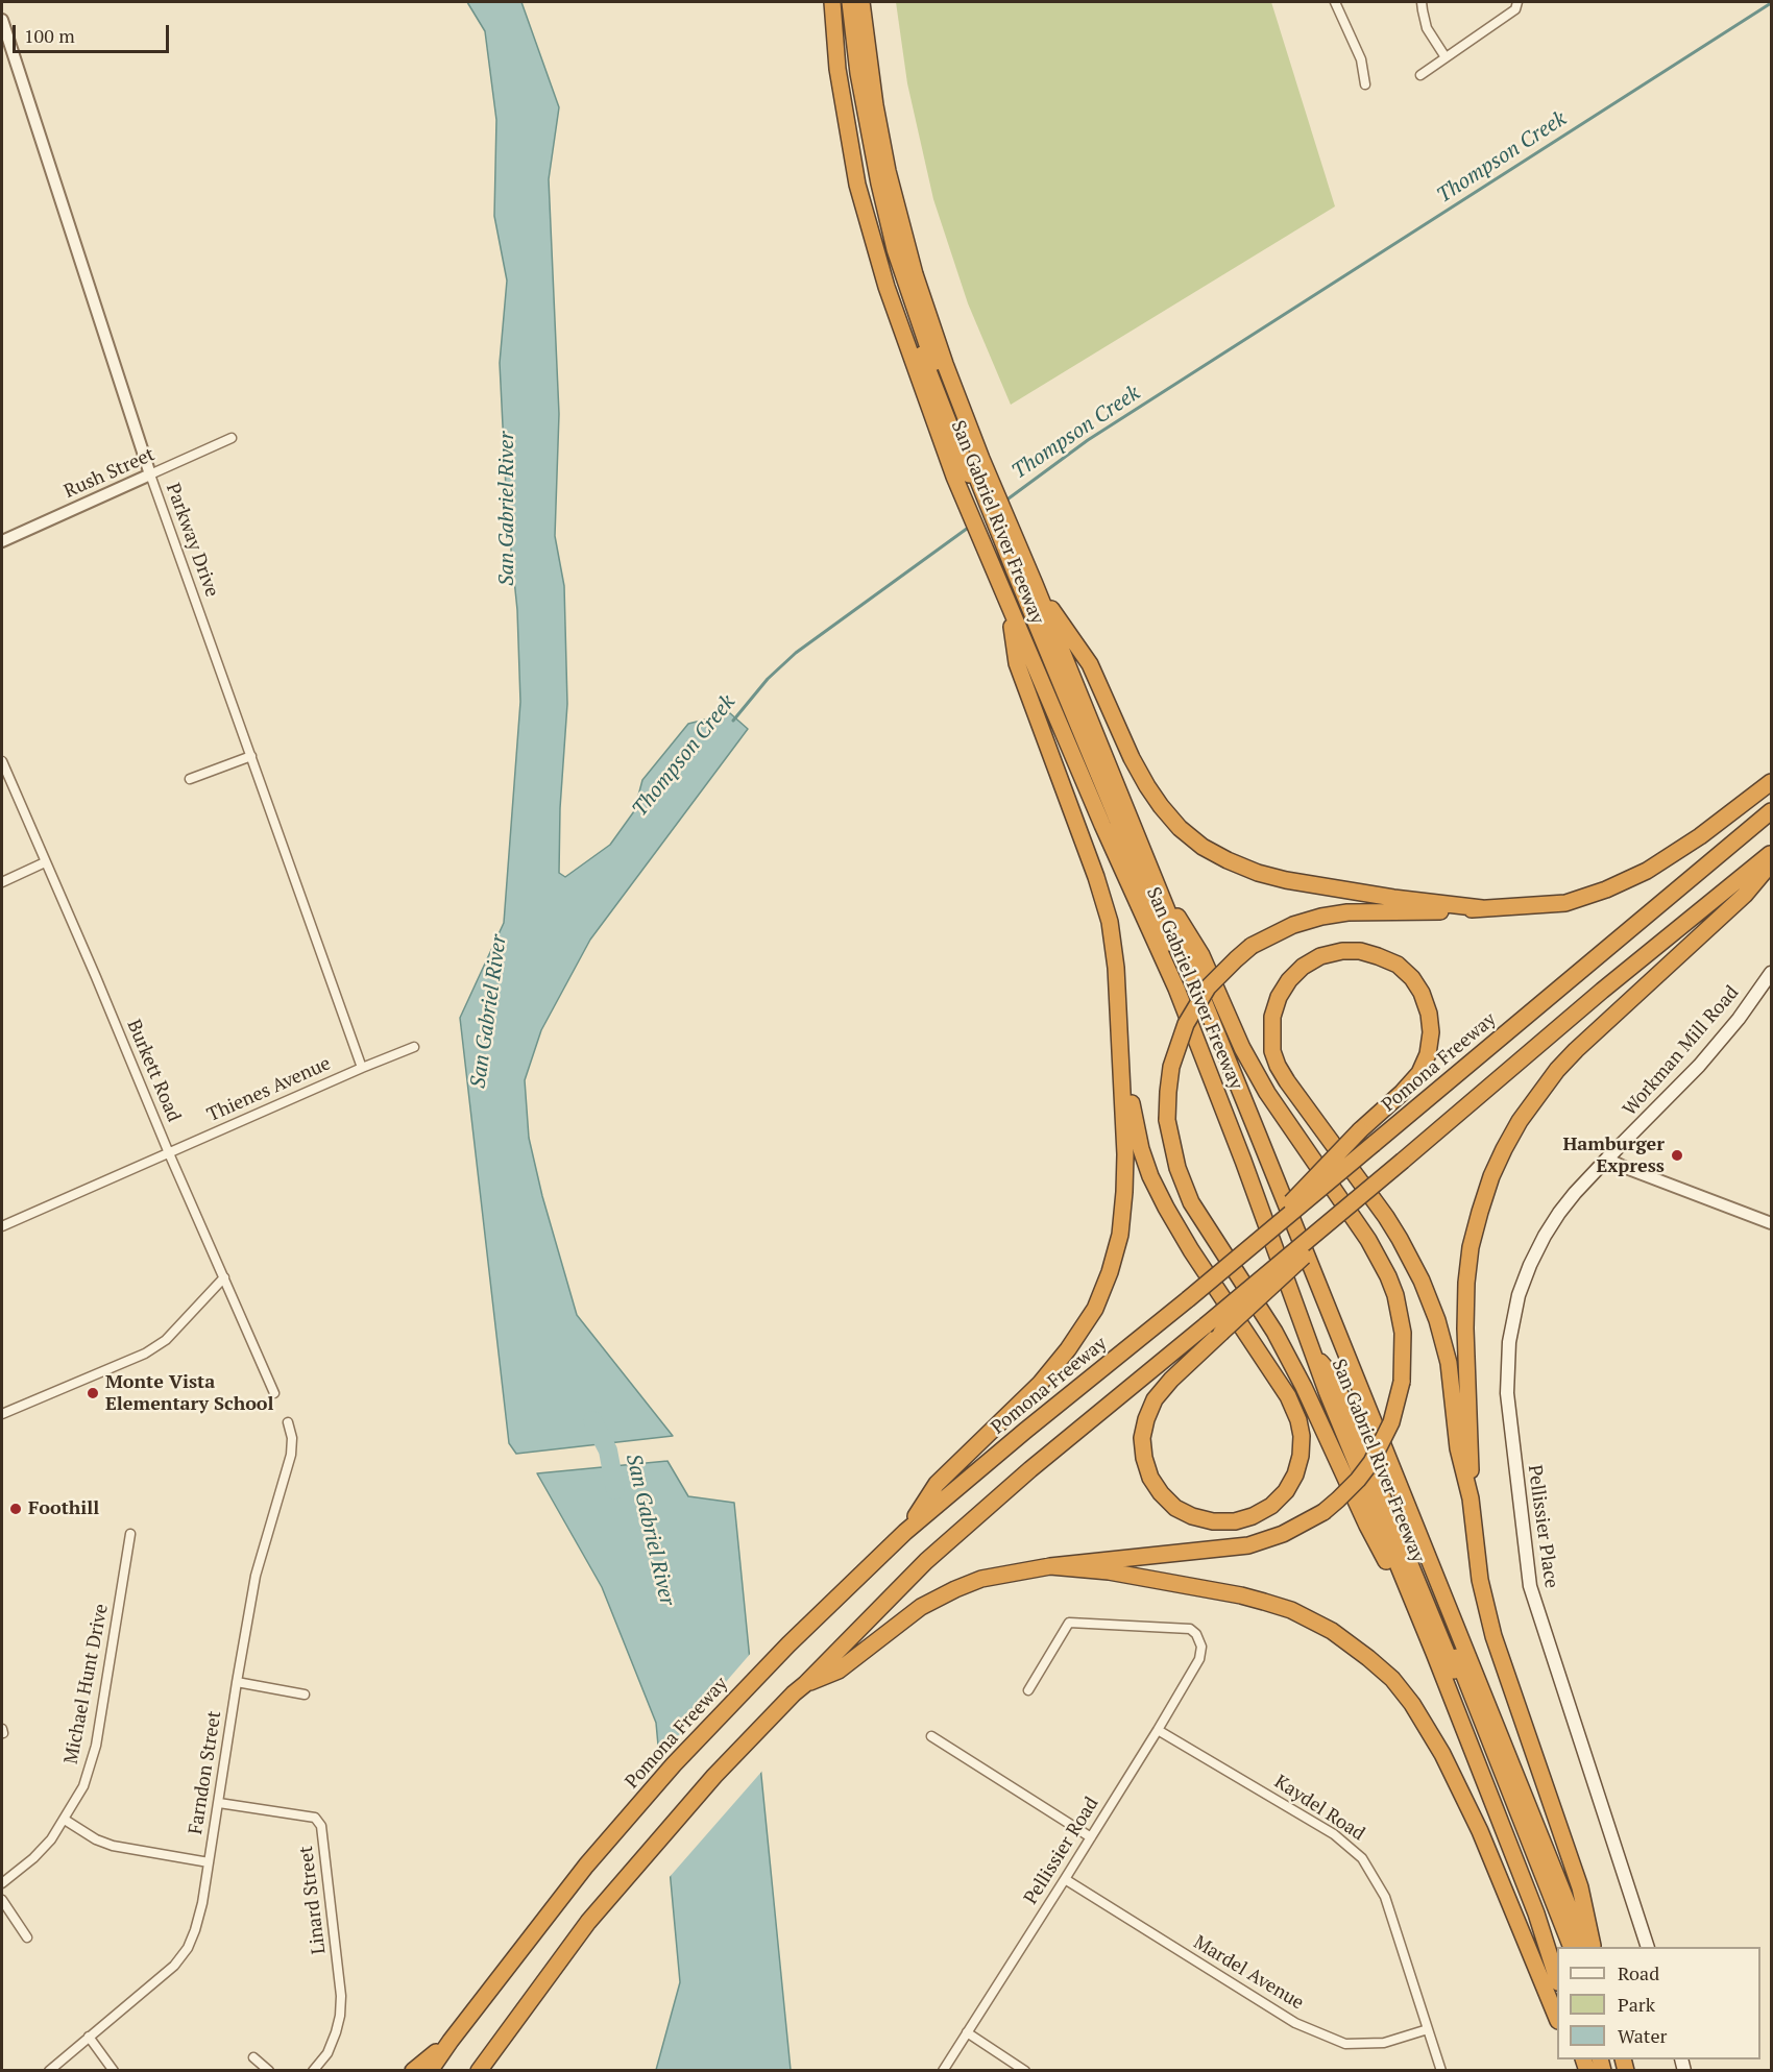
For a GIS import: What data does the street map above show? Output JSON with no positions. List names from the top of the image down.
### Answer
{
  "streets": {
    "highway": ["San Gabriel River Freeway", "Pomona Freeway"],
    "main road": ["Workman Mill Road", "Pellissier Place"],
    "street": [
      "Rush Street",
      "Parkway Drive",
      "Burkett Road",
      "Thienes Avenue",
      "Michael Hunt Drive",
      "Farndon Street",
      "Kaydel Road",
      "Pellissier Road",
      "Linard Street",
      "Mardel Avenue"
    ]
  },
  "crossings": [
    ["Rush Street", "Parkway Drive"],
    ["Parkway Drive", "Thienes Avenue"],
    ["Workman Mill Road", "Pellissier Place"],
    ["Burkett Road", "Thienes Avenue"],
    ["Farndon Street", "Linard Street"],
    ["Kaydel Road", "Pellissier Road"],
    ["Kaydel Road", "Mardel Avenue"],
    ["Pellissier Road", "Mardel Avenue"]
  ],
  "water": ["Thompson Creek", "San Gabriel River"],
  "places": ["Hamburger Express", "Monte Vista Elementary School", "Foothill"],
  "legend": ["Road", "Park", "Water"],
  "scale_bar": "100 m"
}
